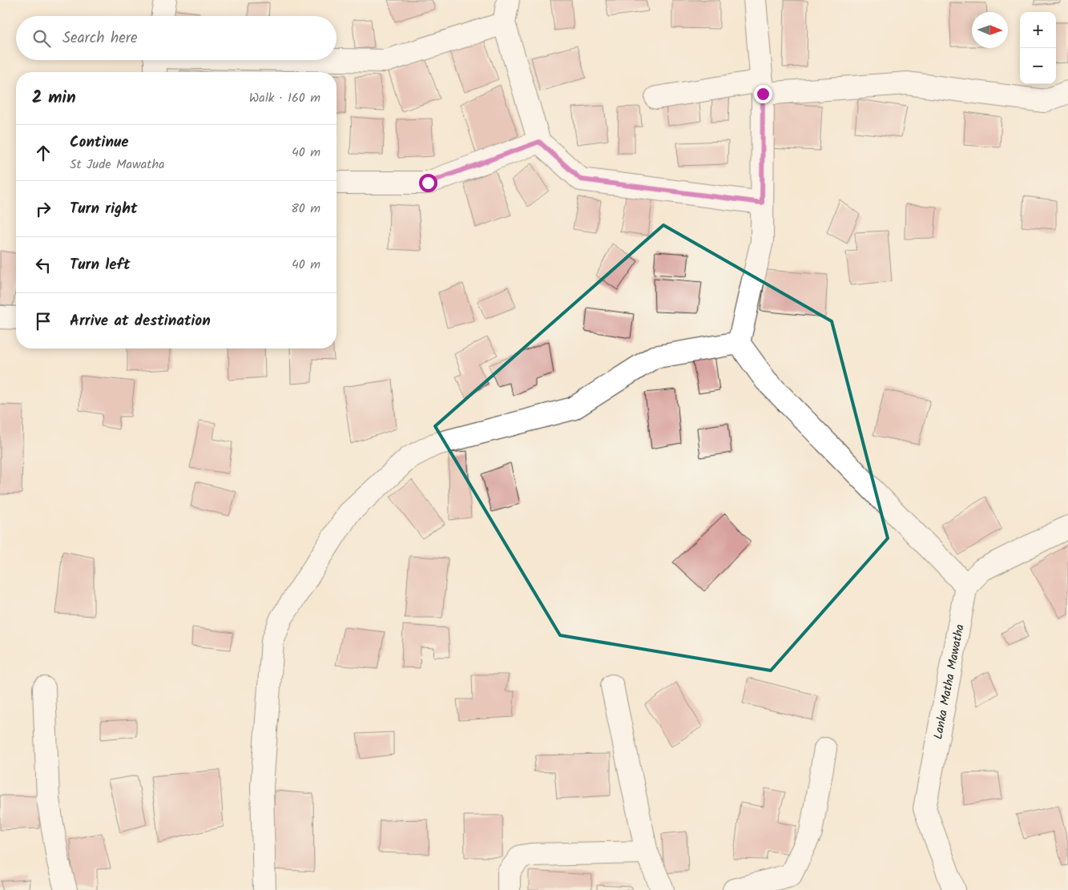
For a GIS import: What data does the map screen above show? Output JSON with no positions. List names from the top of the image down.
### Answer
{
  "streets": {
    "street": ["Lanka Matha Mawatha"]
  },
  "north": "right",
  "page": {
    "map_buttons": ["+", "−"],
    "search": "Search here",
    "heading": ["2 min", "Walk · 160 m"],
    "list": [
      ["Continue", "St Jude Mawatha", "40 m"],
      ["Turn right", "80 m"],
      ["Turn left", "40 m"],
      "Arrive at destination"
    ]
  }
}
